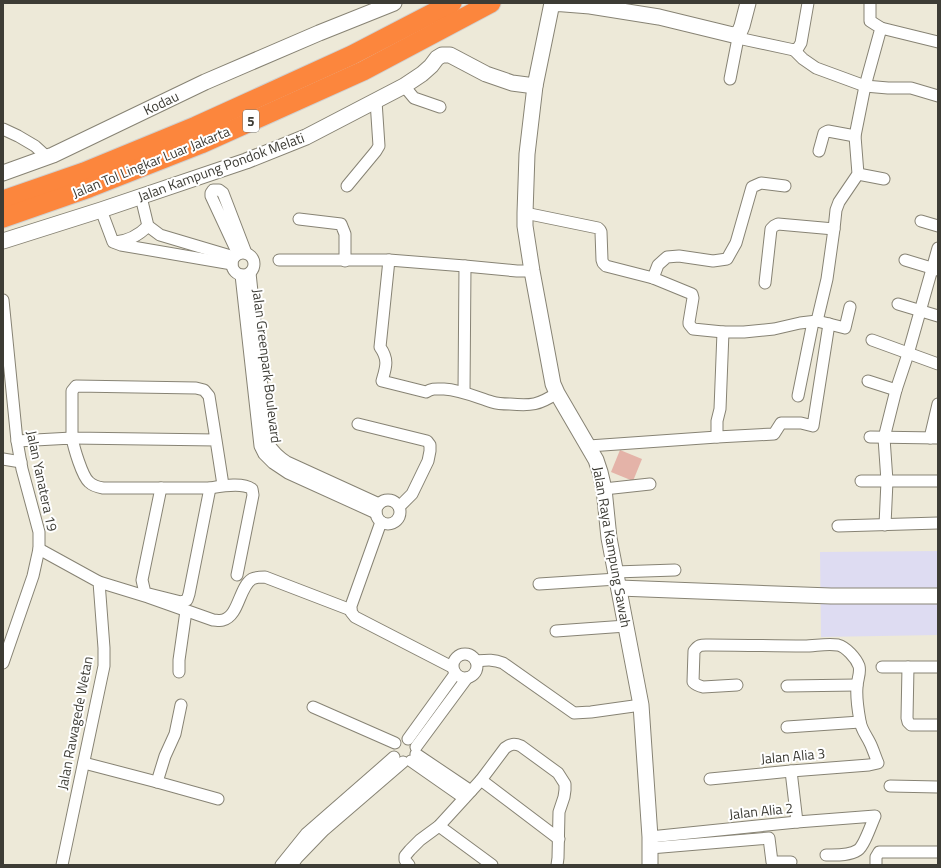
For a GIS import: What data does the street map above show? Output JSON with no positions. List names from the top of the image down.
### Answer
{
  "streets": {
    "highway": ["5", "Jalan Tol Lingkar Luar Jakarta"],
    "street": [
      "Kodau",
      "Jalan Kampung Pondok Melati",
      "Jalan Greenpark Boulevard",
      "Jalan Yanatera 19",
      "Jalan Raya Kampung Sawah",
      "Jalan Rawagede Wetan",
      "Jalan Alia 3",
      "Jalan Alia 2"
    ]
  },
  "crossings": [
    ["Jalan Kampung Pondok Melati", "Jalan Raya Kampung Sawah"],
    ["Jalan Raya Kampung Sawah", "Jalan Alia 2"]
  ]
}
